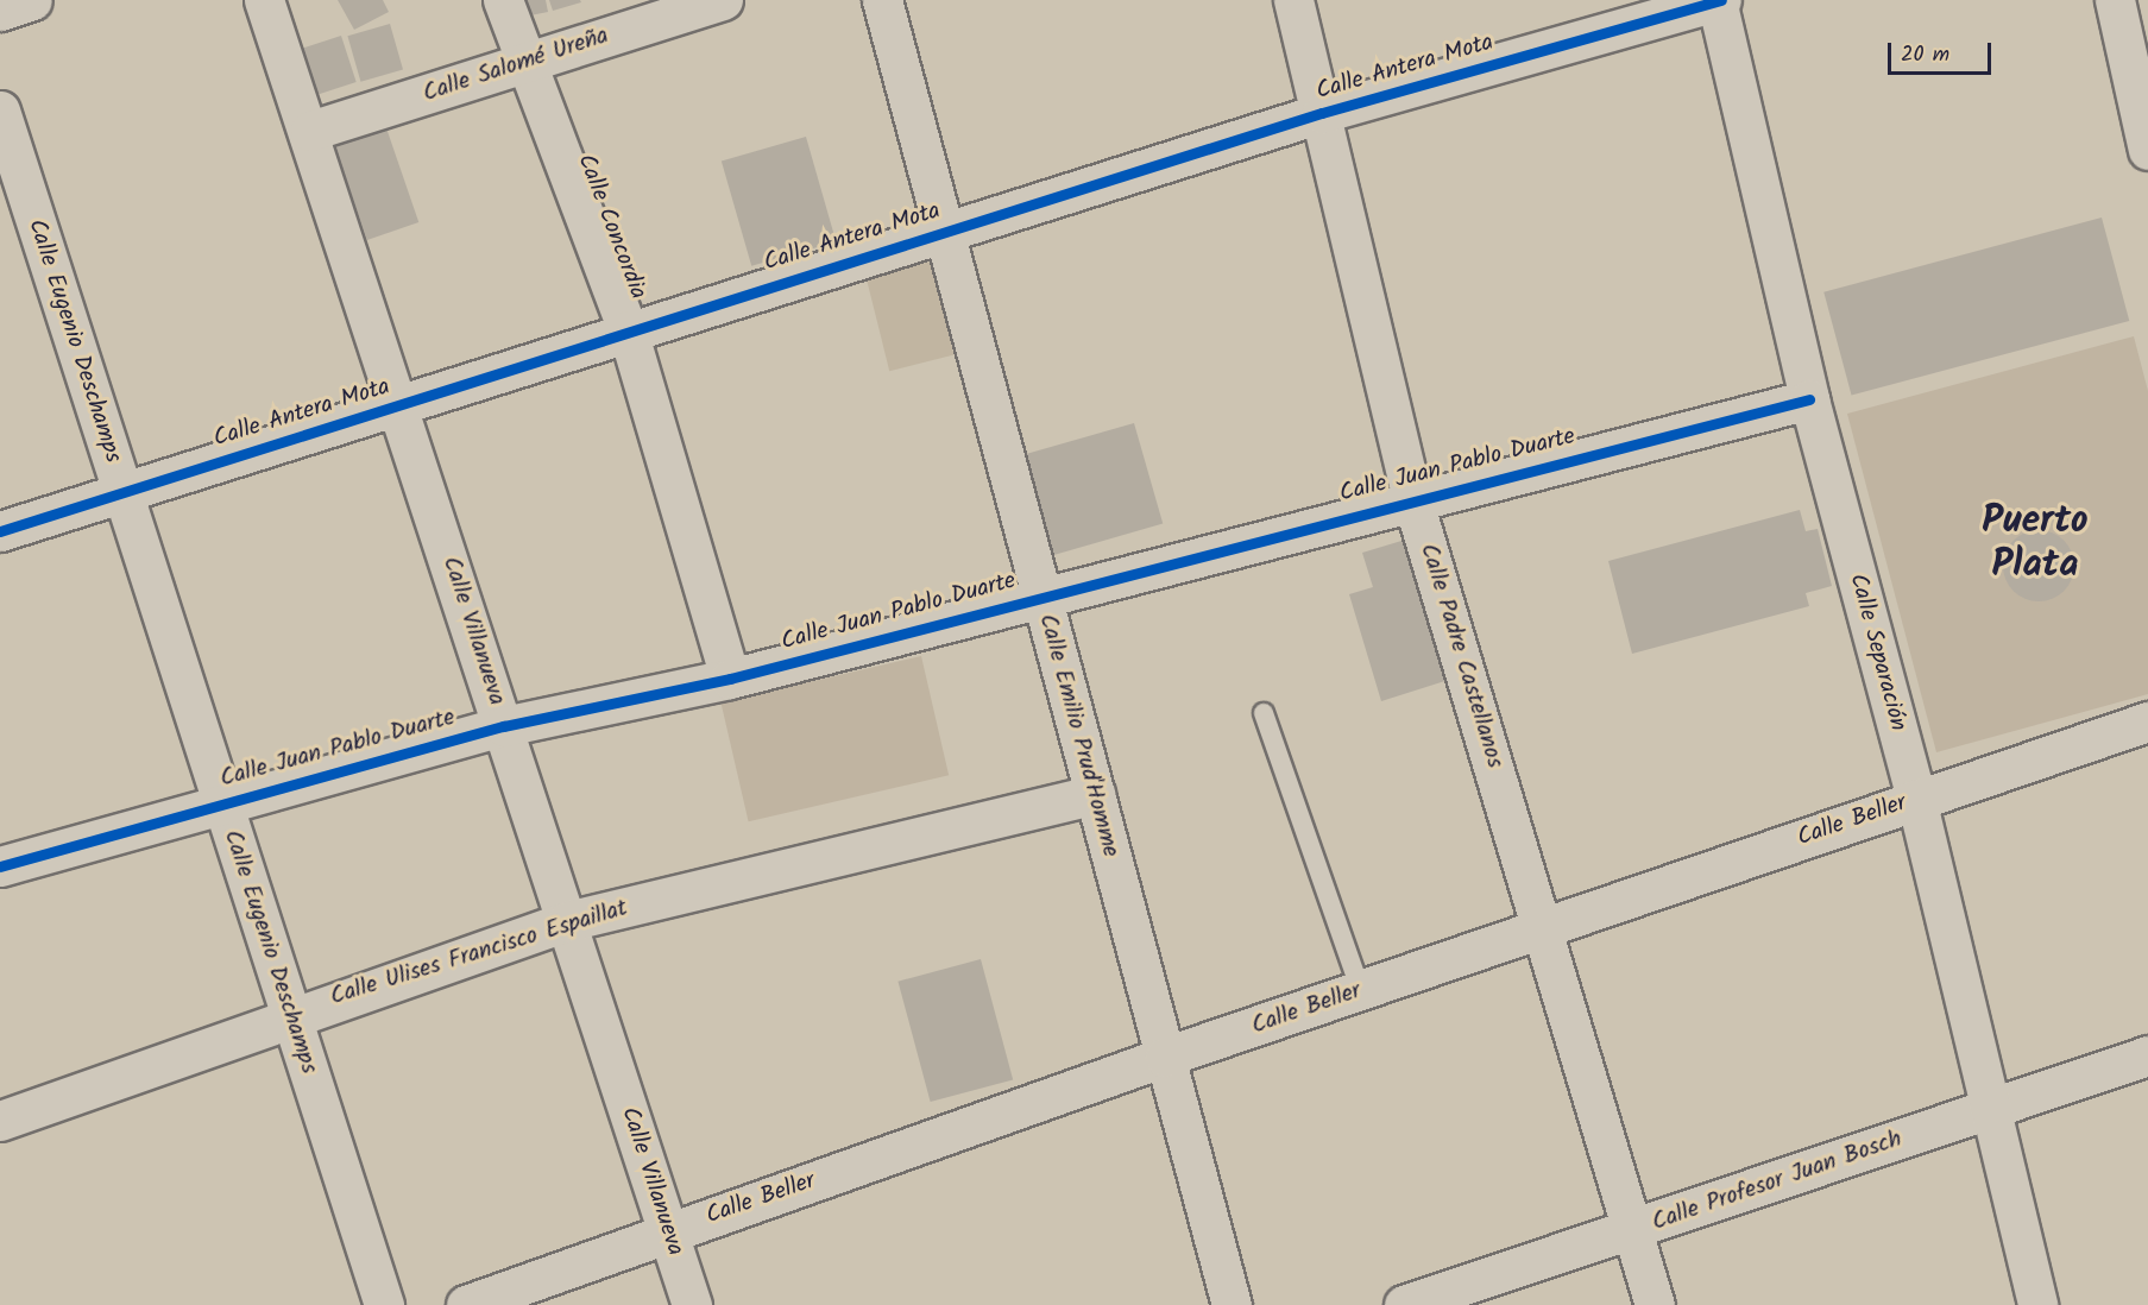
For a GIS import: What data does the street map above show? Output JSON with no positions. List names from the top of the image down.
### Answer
{
  "streets": {
    "street": [
      "Calle Salomé Ureña",
      "Calle Antera Mota",
      "Calle Concordia",
      "Calle Eugenio Deschamps",
      "Calle Juan Pablo Duarte",
      "Calle Villanueva",
      "Calle Separación",
      "Calle Padre Castellanos",
      "Calle Emilio Prud'Homme",
      "Calle Beller",
      "Calle Ulises Francisco Espaillat",
      "Calle Profesor Juan Bosch"
    ]
  },
  "crossings": [
    ["Calle Salomé Ureña", "Calle Concordia"],
    ["Calle Salomé Ureña", "Calle Villanueva"],
    ["Calle Antera Mota", "Calle Concordia"],
    ["Calle Antera Mota", "Calle Eugenio Deschamps"],
    ["Calle Antera Mota", "Calle Villanueva"],
    ["Calle Antera Mota", "Calle Separación"],
    ["Calle Antera Mota", "Calle Padre Castellanos"],
    ["Calle Antera Mota", "Calle Emilio Prud'Homme"],
    ["Calle Concordia", "Calle Juan Pablo Duarte"],
    ["Calle Eugenio Deschamps", "Calle Juan Pablo Duarte"],
    ["Calle Eugenio Deschamps", "Calle Ulises Francisco Espaillat"],
    ["Calle Juan Pablo Duarte", "Calle Villanueva"],
    ["Calle Juan Pablo Duarte", "Calle Separación"],
    ["Calle Juan Pablo Duarte", "Calle Padre Castellanos"],
    ["Calle Juan Pablo Duarte", "Calle Emilio Prud'Homme"],
    ["Calle Villanueva", "Calle Beller"],
    ["Calle Villanueva", "Calle Ulises Francisco Espaillat"],
    ["Calle Separación", "Calle Beller"],
    ["Calle Separación", "Calle Profesor Juan Bosch"],
    ["Calle Padre Castellanos", "Calle Beller"],
    ["Calle Padre Castellanos", "Calle Profesor Juan Bosch"],
    ["Calle Emilio Prud'Homme", "Calle Beller"],
    ["Calle Emilio Prud'Homme", "Calle Ulises Francisco Espaillat"]
  ],
  "districts": ["Puerto Plata"],
  "scale_bar": "20 m"
}
